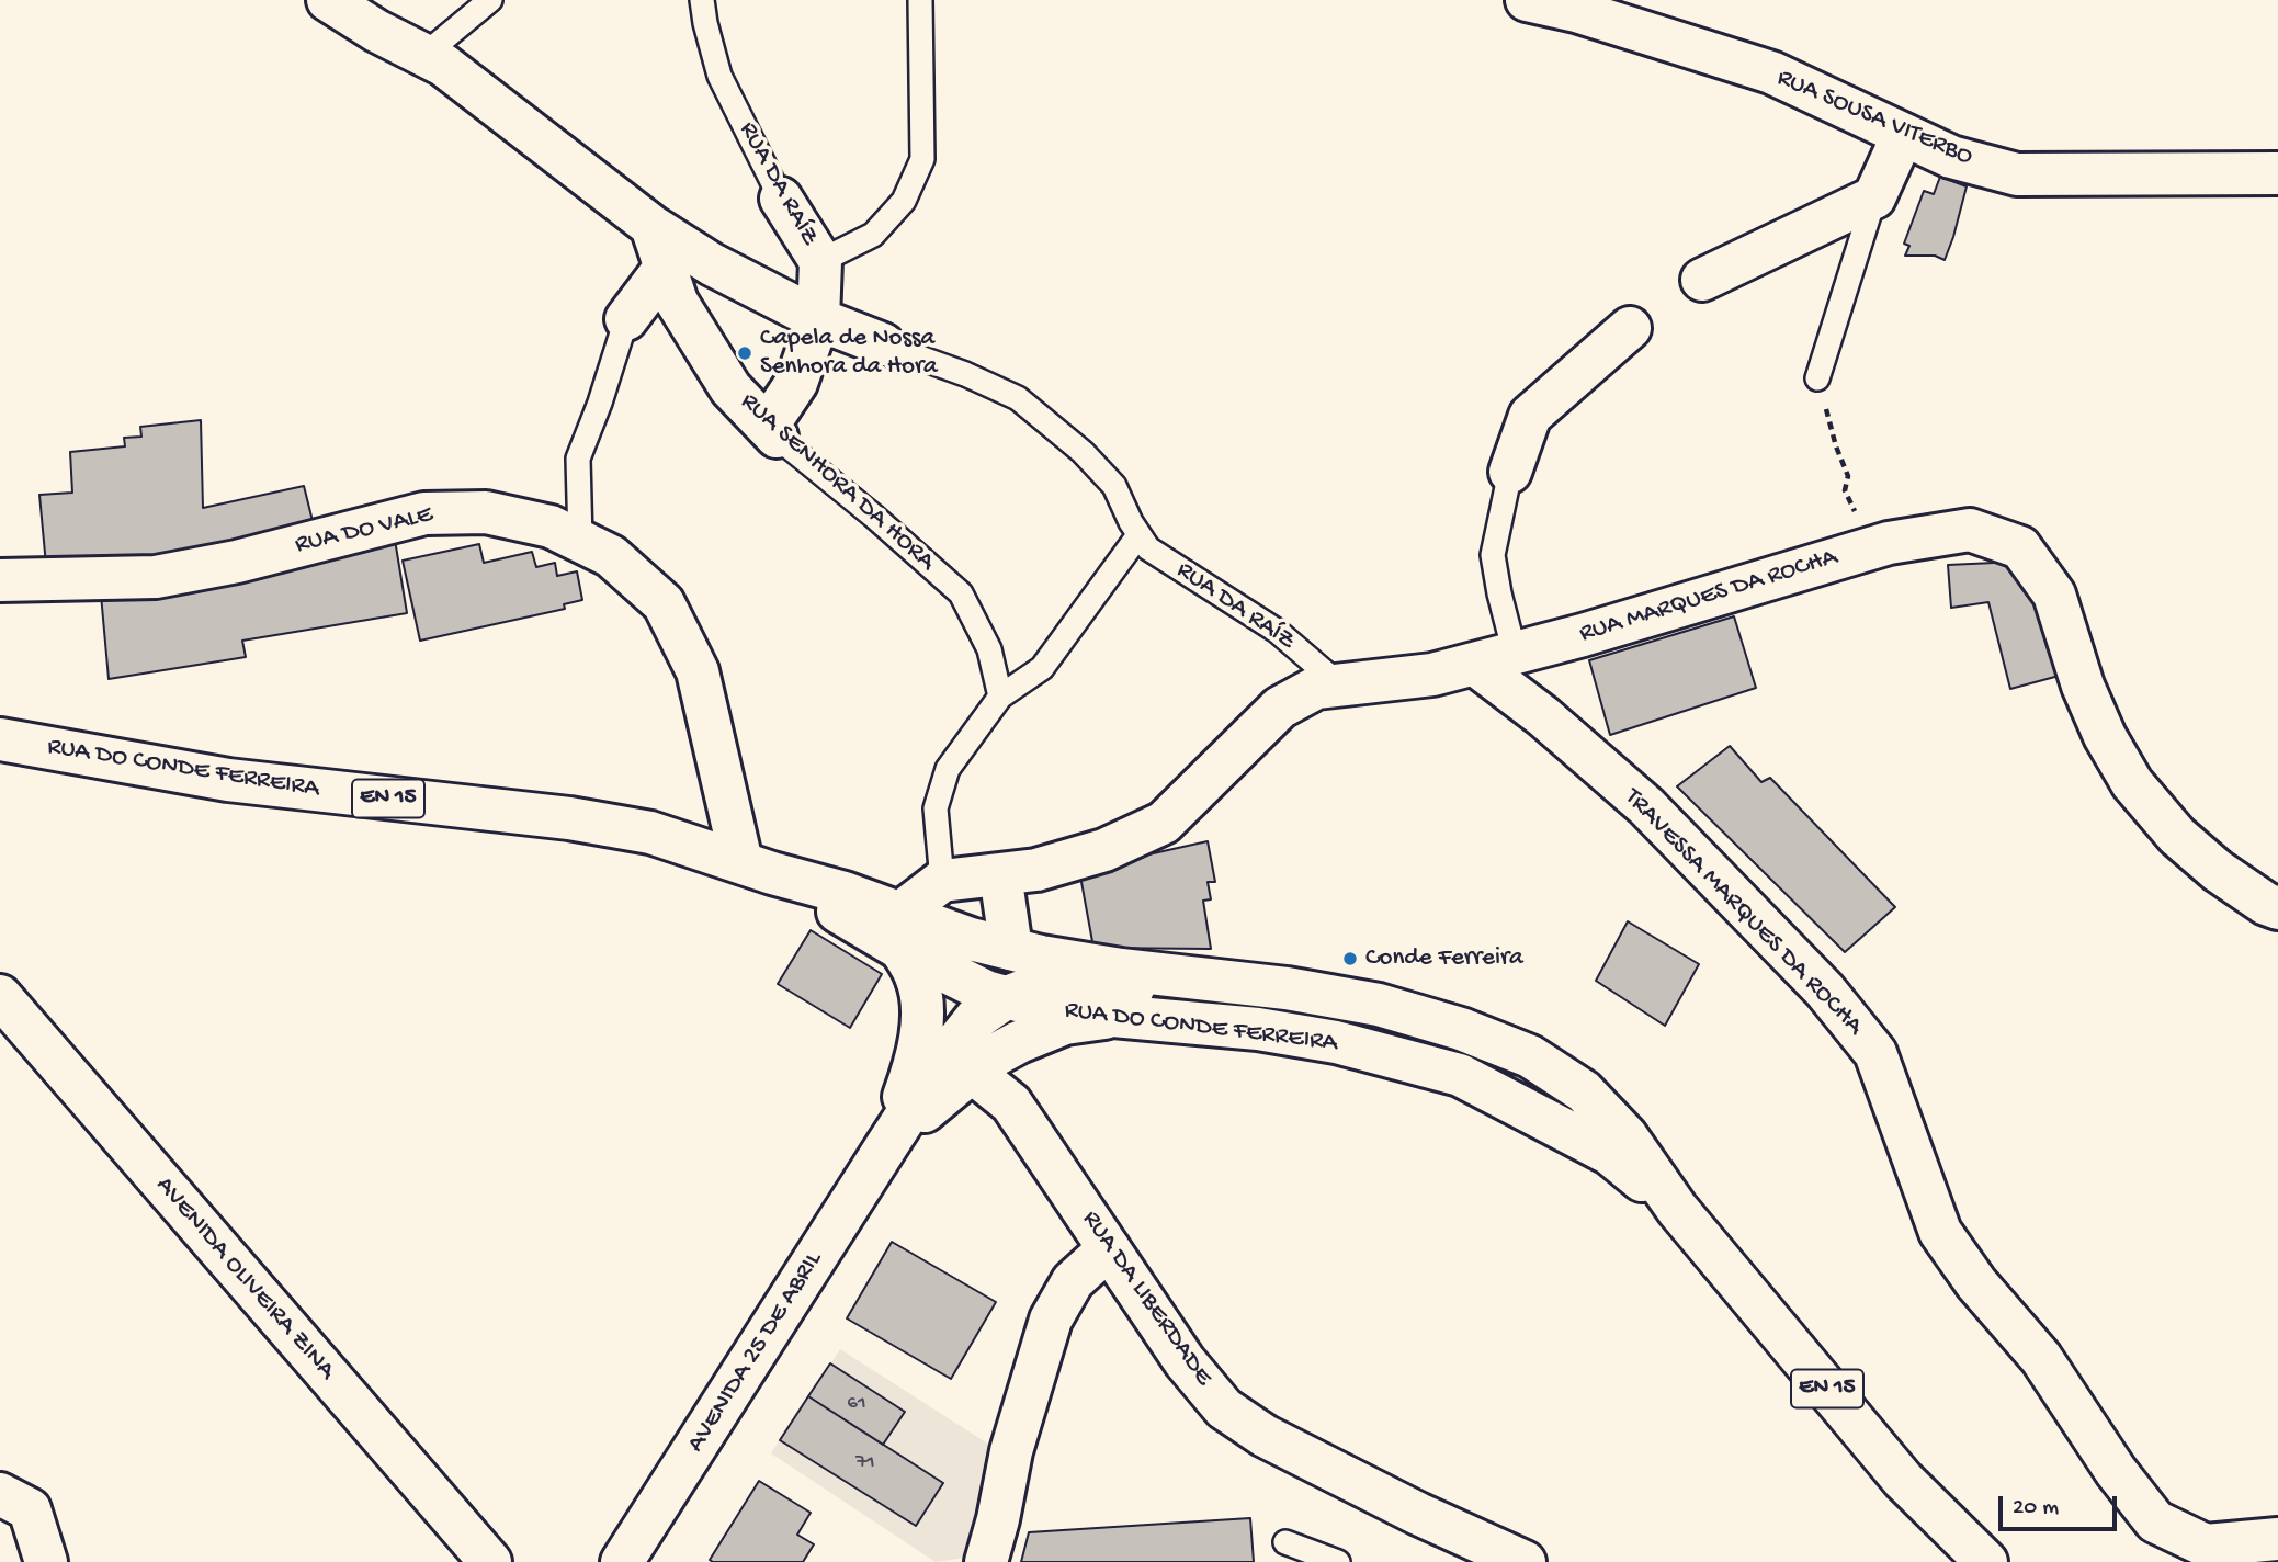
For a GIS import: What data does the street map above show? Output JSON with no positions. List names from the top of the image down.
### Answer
{
  "streets": {
    "street": [
      "RUA SOUSA VITERBO",
      "RUA DA RAÍZ",
      "RUA SENHORA DA HORA",
      "RUA DO VALE",
      "RUA MARQUES DA ROCHA",
      "RUA DO CONDE FERREIRA",
      "EN 15",
      "TRAVESSA MARQUES DA ROCHA",
      "AVENIDA OLIVEIRA ZINA",
      "RUA DA LIBERDADE",
      "AVENIDA 25 DE ABRIL"
    ]
  },
  "crossings": [
    ["RUA DA RAÍZ", "RUA MARQUES DA ROCHA"],
    ["RUA DO VALE", "RUA DO CONDE FERREIRA"],
    ["RUA MARQUES DA ROCHA", "TRAVESSA MARQUES DA ROCHA"],
    ["RUA DO CONDE FERREIRA", "AVENIDA 25 DE ABRIL"],
    ["RUA DA LIBERDADE", "AVENIDA 25 DE ABRIL"]
  ],
  "places": ["Capela de Nossa Senhora da Hora", "Conde Ferreira"],
  "house_numbers": ["61", "71"],
  "scale_bar": "20 m"
}
